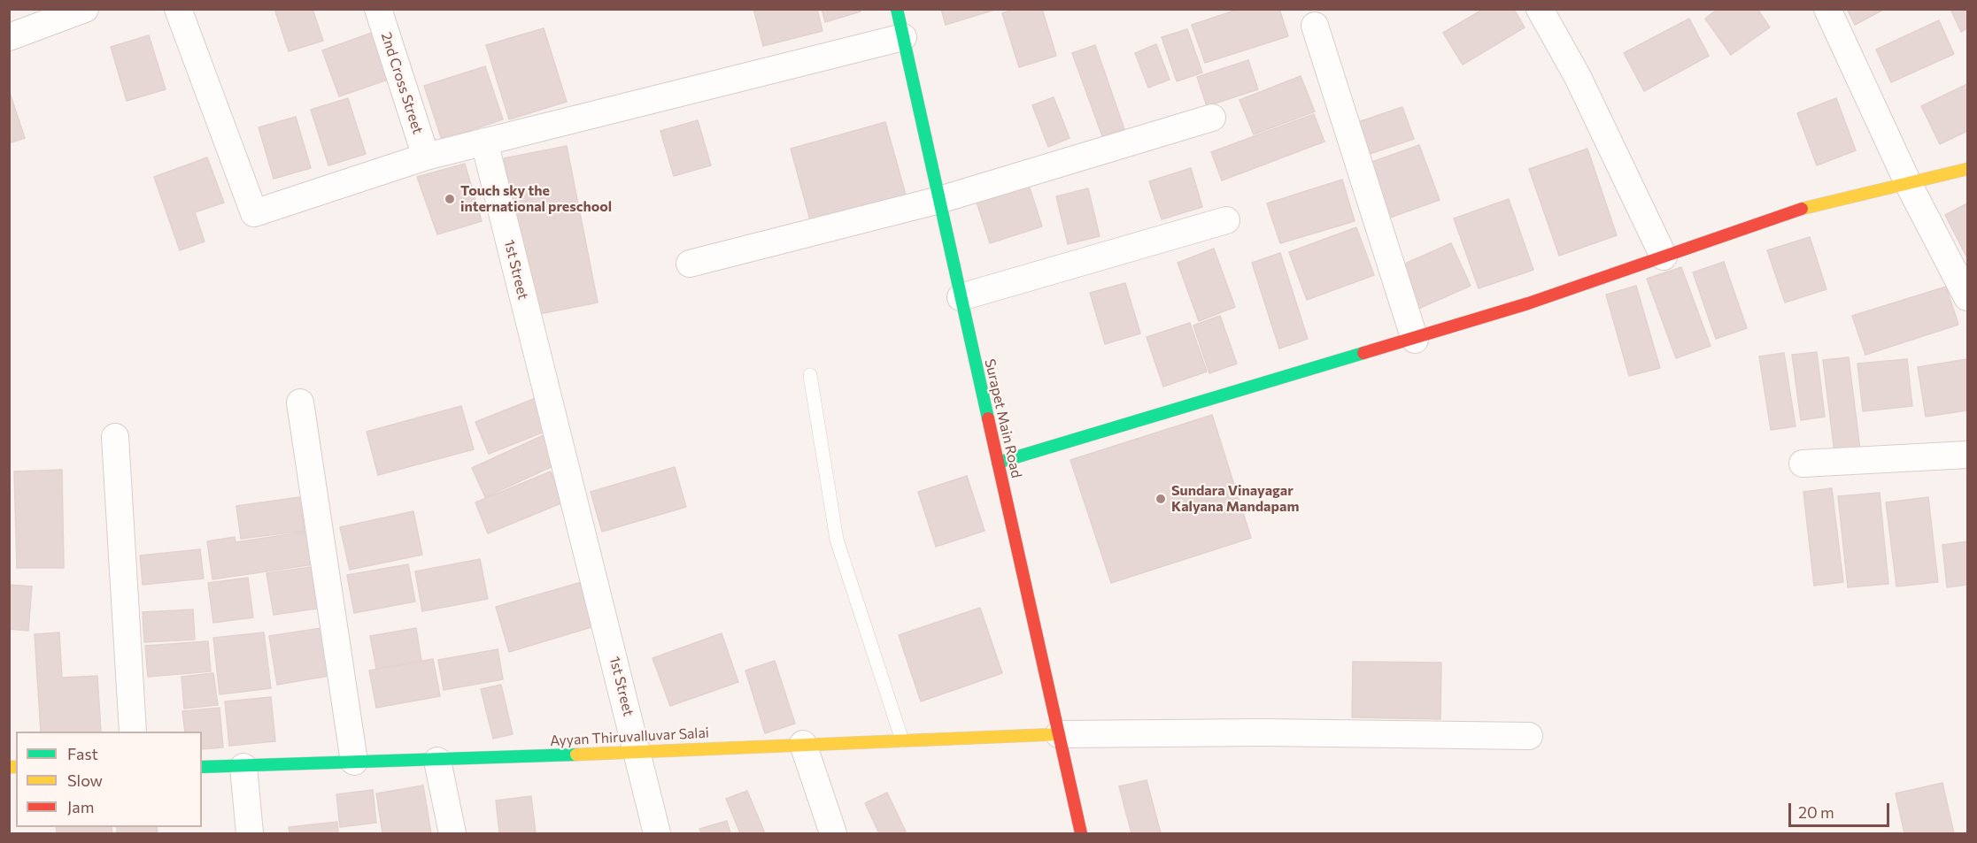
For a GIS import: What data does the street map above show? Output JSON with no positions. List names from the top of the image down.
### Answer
{
  "streets": {
    "street": [
      "2nd Cross Street",
      "1st Street",
      "Surapet Main Road",
      "Ayyan Thiruvalluvar Salai"
    ]
  },
  "crossings": [
    ["1st Street", "Ayyan Thiruvalluvar Salai"],
    ["Surapet Main Road", "Ayyan Thiruvalluvar Salai"]
  ],
  "places": ["Touch sky the international preschool", "Sundara Vinayagar Kalyana Mandapam"],
  "legend": ["Fast", "Slow", "Jam"],
  "scale_bar": "20 m"
}
